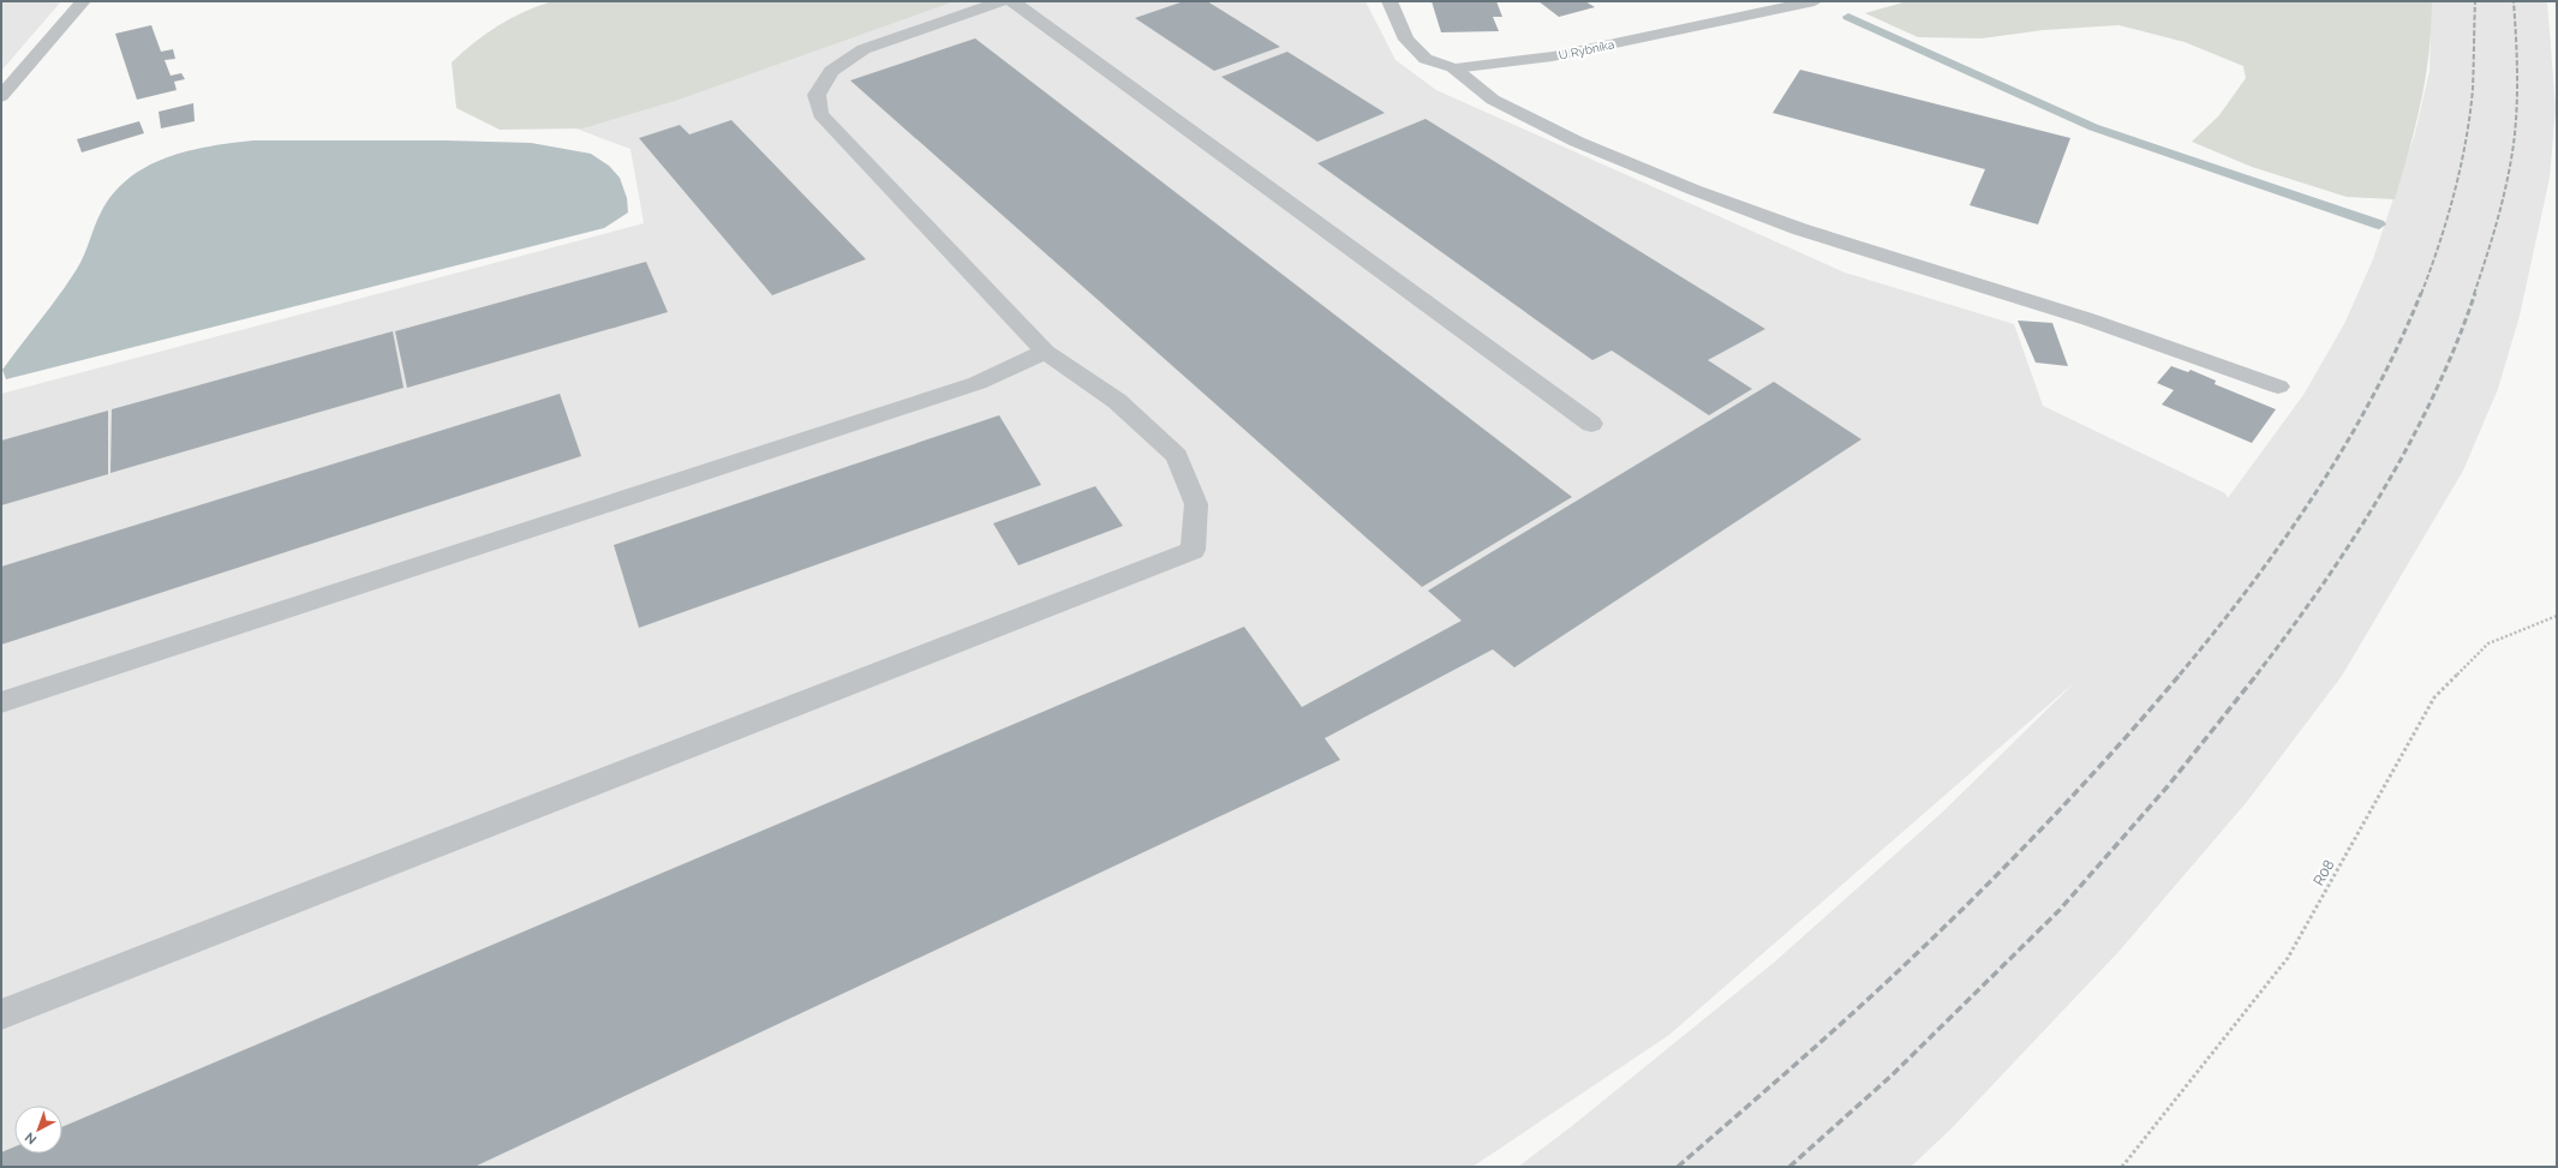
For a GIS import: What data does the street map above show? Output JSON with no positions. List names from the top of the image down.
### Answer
{
  "streets": {
    "street": ["U Rybníka"],
    "path": ["R08"]
  },
  "north": "bottom left"
}
